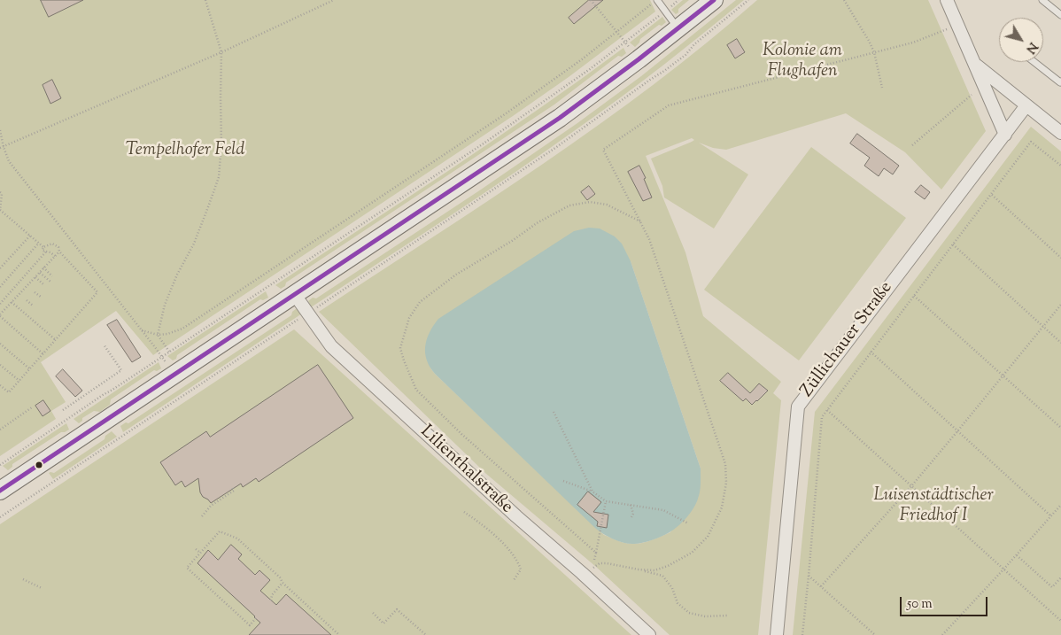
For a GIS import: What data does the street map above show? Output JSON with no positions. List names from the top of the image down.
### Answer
{
  "streets": {
    "street": ["Züllichauer Straße", "Lilienthalstraße"]
  },
  "parks": ["Kolonie am Flughafen", "Tempelhofer Feld", "Luisenstädtischer Friedhof I"],
  "scale_bar": "50 m",
  "north": "bottom right"
}
